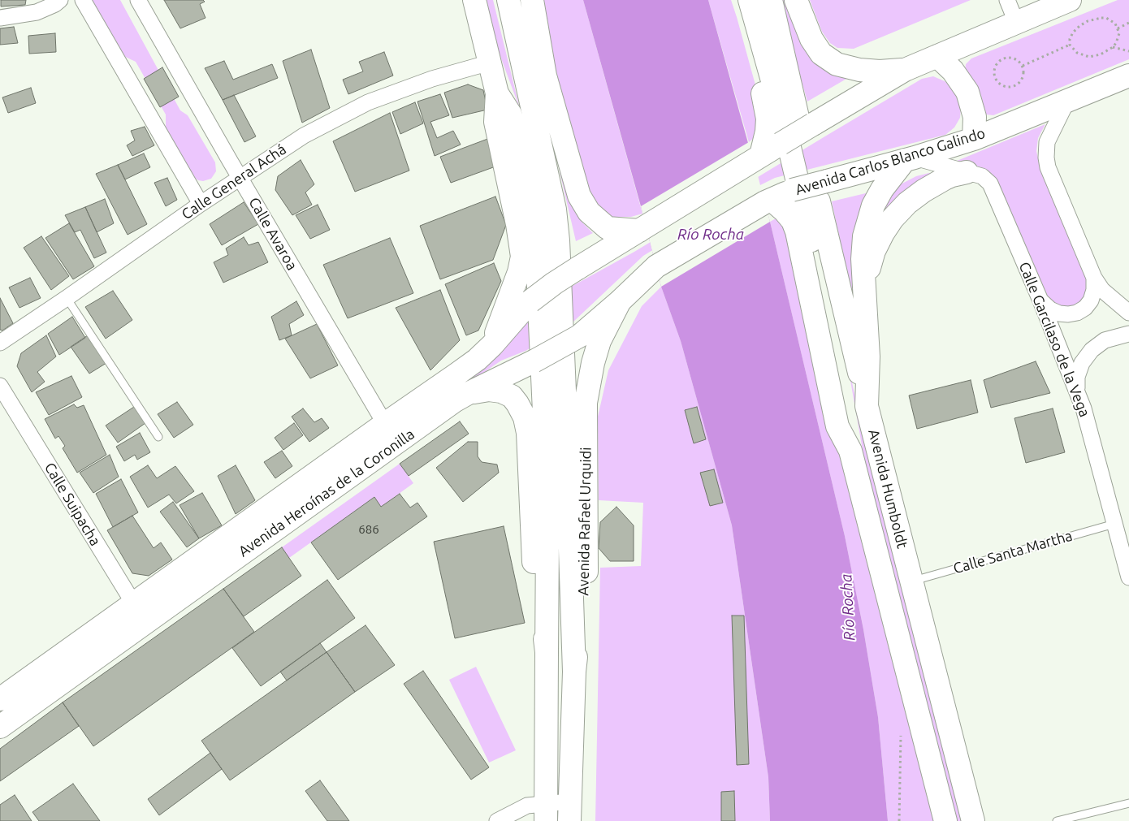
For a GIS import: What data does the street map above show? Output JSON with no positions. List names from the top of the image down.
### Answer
{
  "streets": {
    "main road": [
      "Avenida Carlos Blanco Galindo",
      "Avenida Humboldt",
      "Avenida Heroínas de la Coronilla",
      "Avenida Rafael Urquidi"
    ],
    "street": [
      "Calle General Achá",
      "Calle Avaroa",
      "Calle Garcilaso de la Vega",
      "Calle Suipacha"
    ],
    "lane": ["Calle Santa Martha"]
  },
  "crossings": [
    ["Avenida Carlos Blanco Galindo", "Calle Garcilaso de la Vega"],
    ["Avenida Carlos Blanco Galindo", "Avenida Humboldt"],
    ["Avenida Carlos Blanco Galindo", "Avenida Heroínas de la Coronilla"],
    ["Calle General Achá", "Calle Avaroa"],
    ["Calle Avaroa", "Avenida Heroínas de la Coronilla"],
    ["Calle Garcilaso de la Vega", "Avenida Humboldt"],
    ["Calle Garcilaso de la Vega", "Calle Santa Martha"],
    ["Avenida Humboldt", "Calle Santa Martha"],
    ["Avenida Heroínas de la Coronilla", "Calle Suipacha"],
    ["Avenida Heroínas de la Coronilla", "Avenida Rafael Urquidi"]
  ],
  "water": ["Río Rocha"],
  "house_numbers": ["686"]
}
